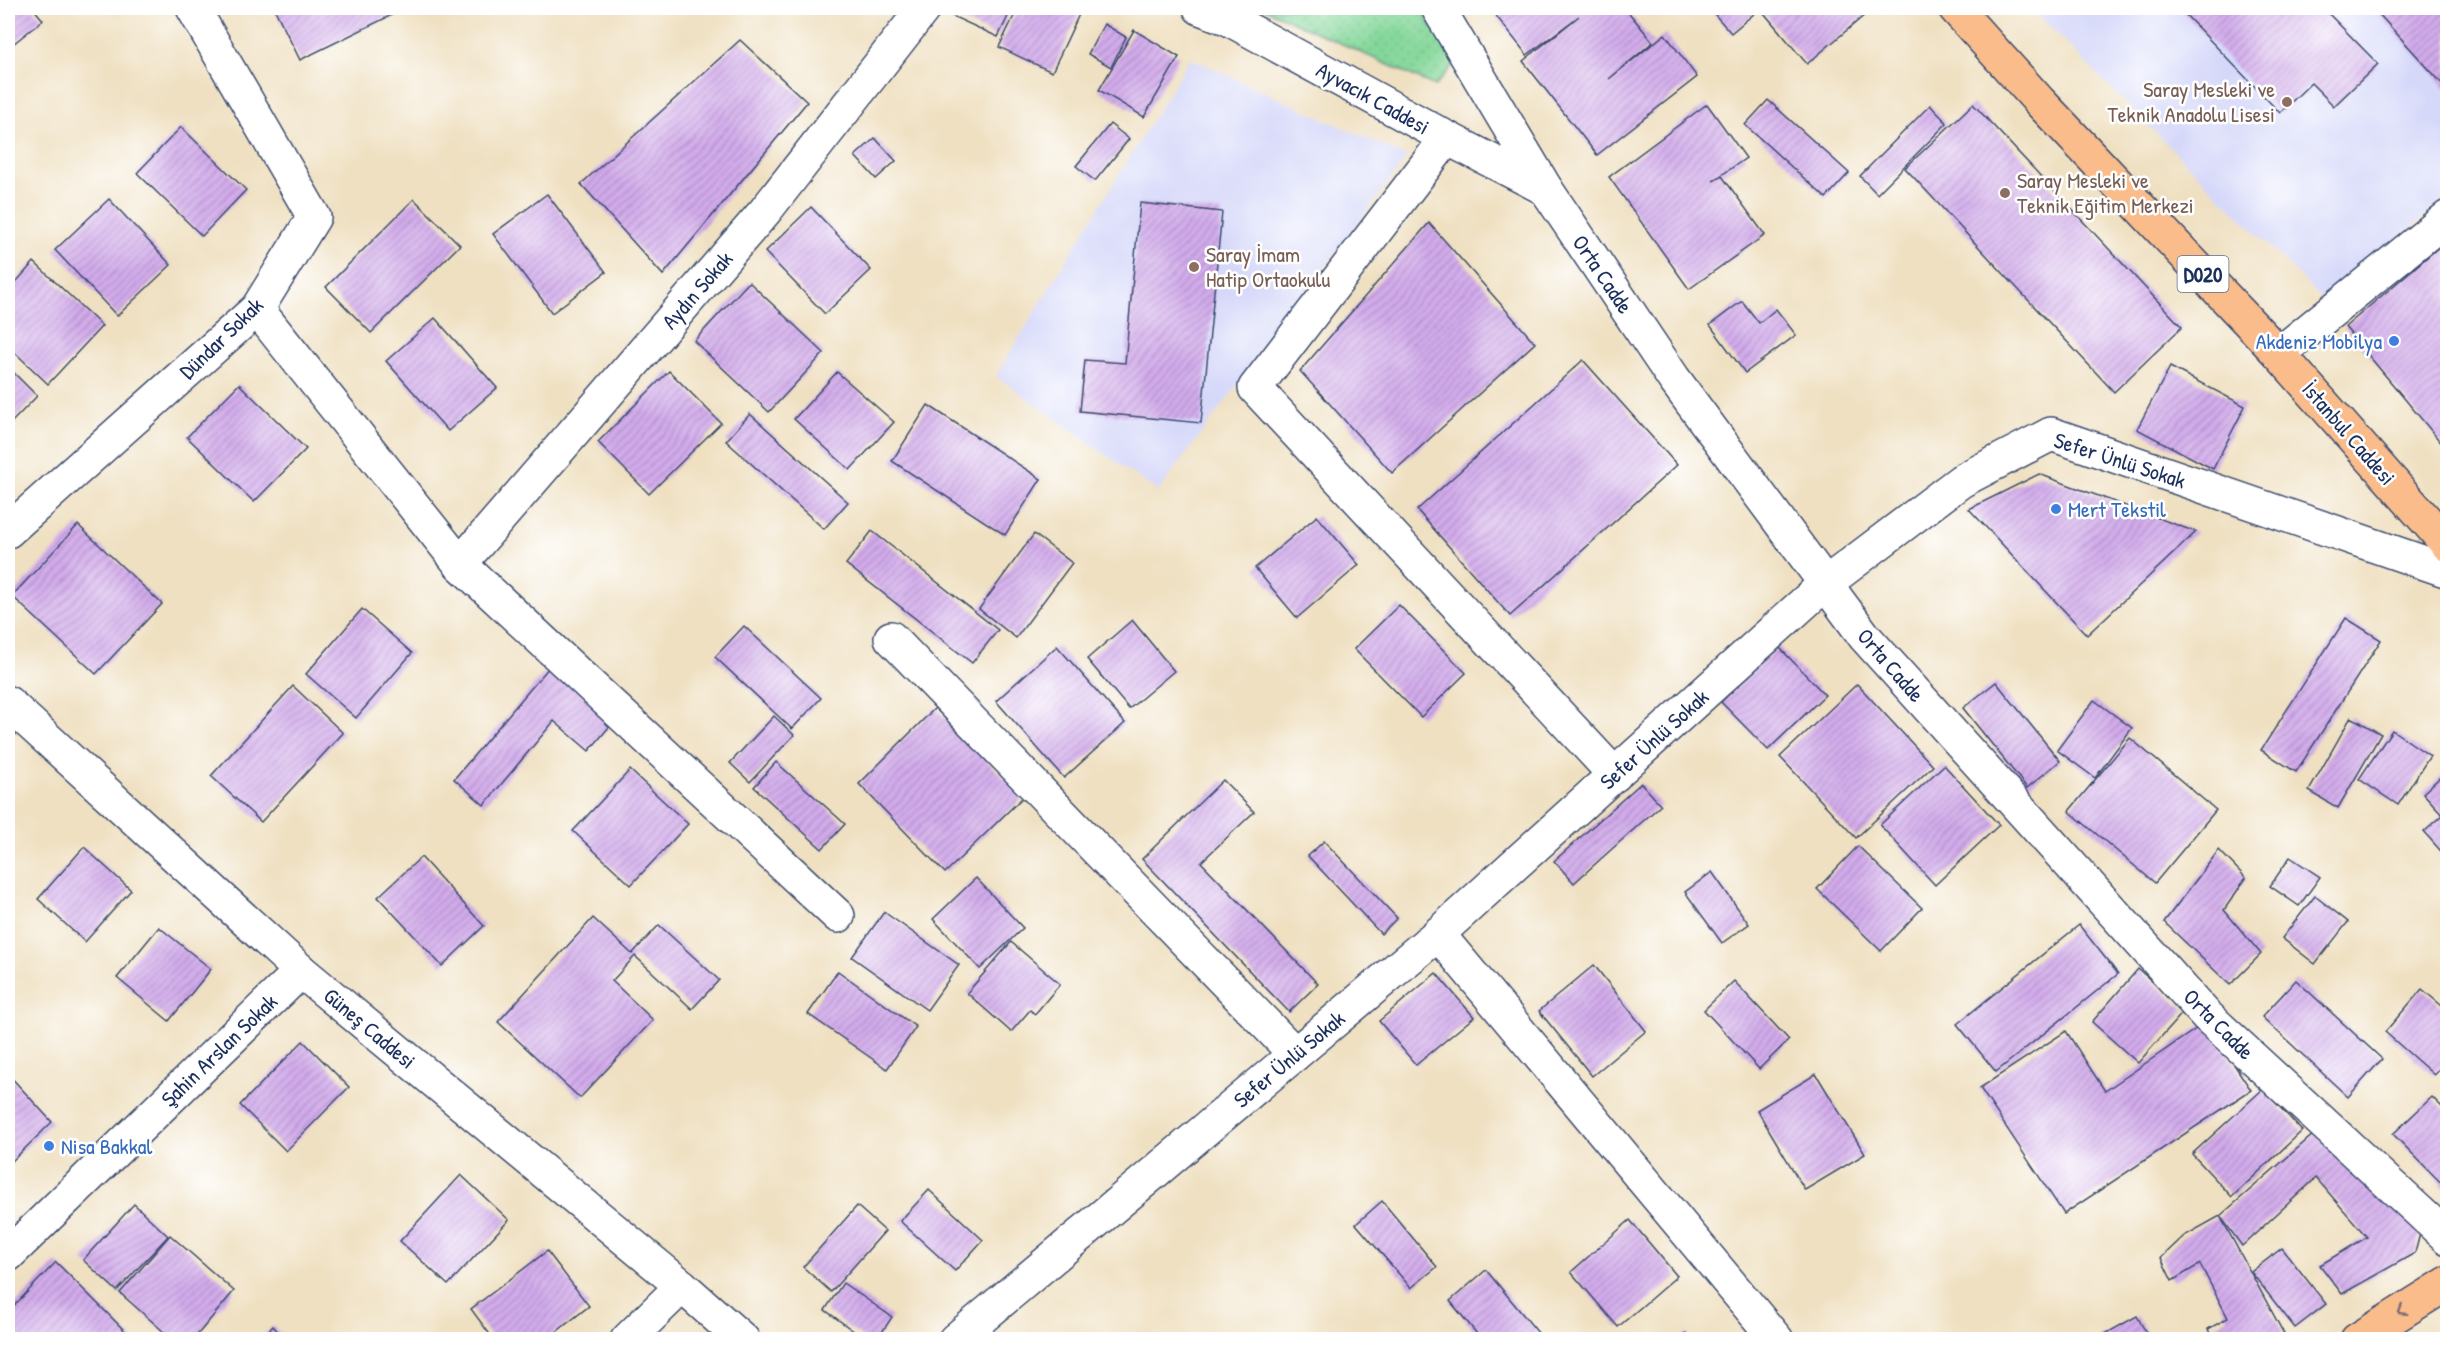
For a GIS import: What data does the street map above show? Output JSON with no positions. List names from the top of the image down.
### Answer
{
  "streets": {
    "main road": ["D020", "İstanbul Caddesi"],
    "street": [
      "Ayvacık Caddesi",
      "Orta Cadde",
      "Aydın Sokak",
      "Dündar Sokak",
      "Sefer Ünlü Sokak",
      "Güneş Caddesi",
      "Şahin Arslan Sokak"
    ]
  },
  "crossings": [
    ["Ayvacık Caddesi", "Orta Cadde"],
    ["Orta Cadde", "Sefer Ünlü Sokak"],
    ["Güneş Caddesi", "Şahin Arslan Sokak"]
  ],
  "places": [
    "Saray Mesleki ve Teknik Anadolu Lisesi",
    "Saray Mesleki ve Teknik Eğitim Merkezi",
    "Saray İmam Hatip Ortaokulu",
    "Akdeniz Mobilya",
    "Mert Tekstil",
    "Nisa Bakkal"
  ]
}
